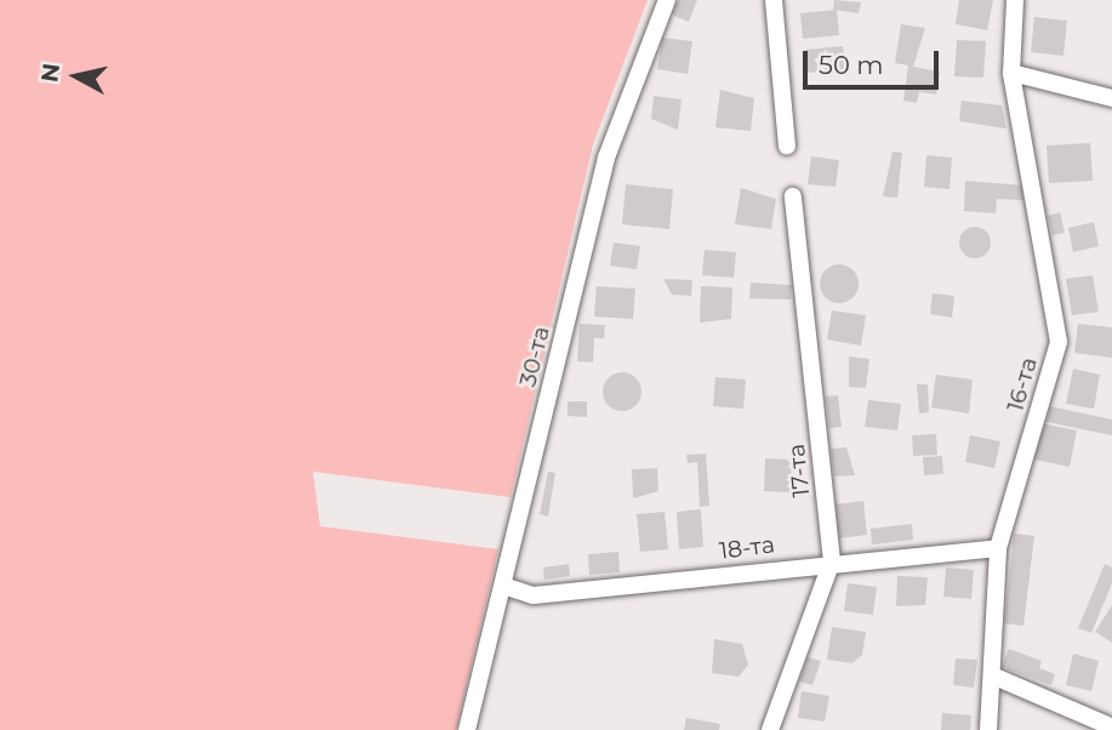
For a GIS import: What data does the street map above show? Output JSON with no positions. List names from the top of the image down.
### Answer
{
  "streets": {
    "street": [
      "30-та",
      "16-та",
      "17-та",
      "18-та"
    ]
  },
  "crossings": [
    ["30-та", "18-та"],
    ["16-та", "18-та"],
    ["17-та", "18-та"]
  ],
  "scale_bar": "50 m",
  "north": "left"
}
